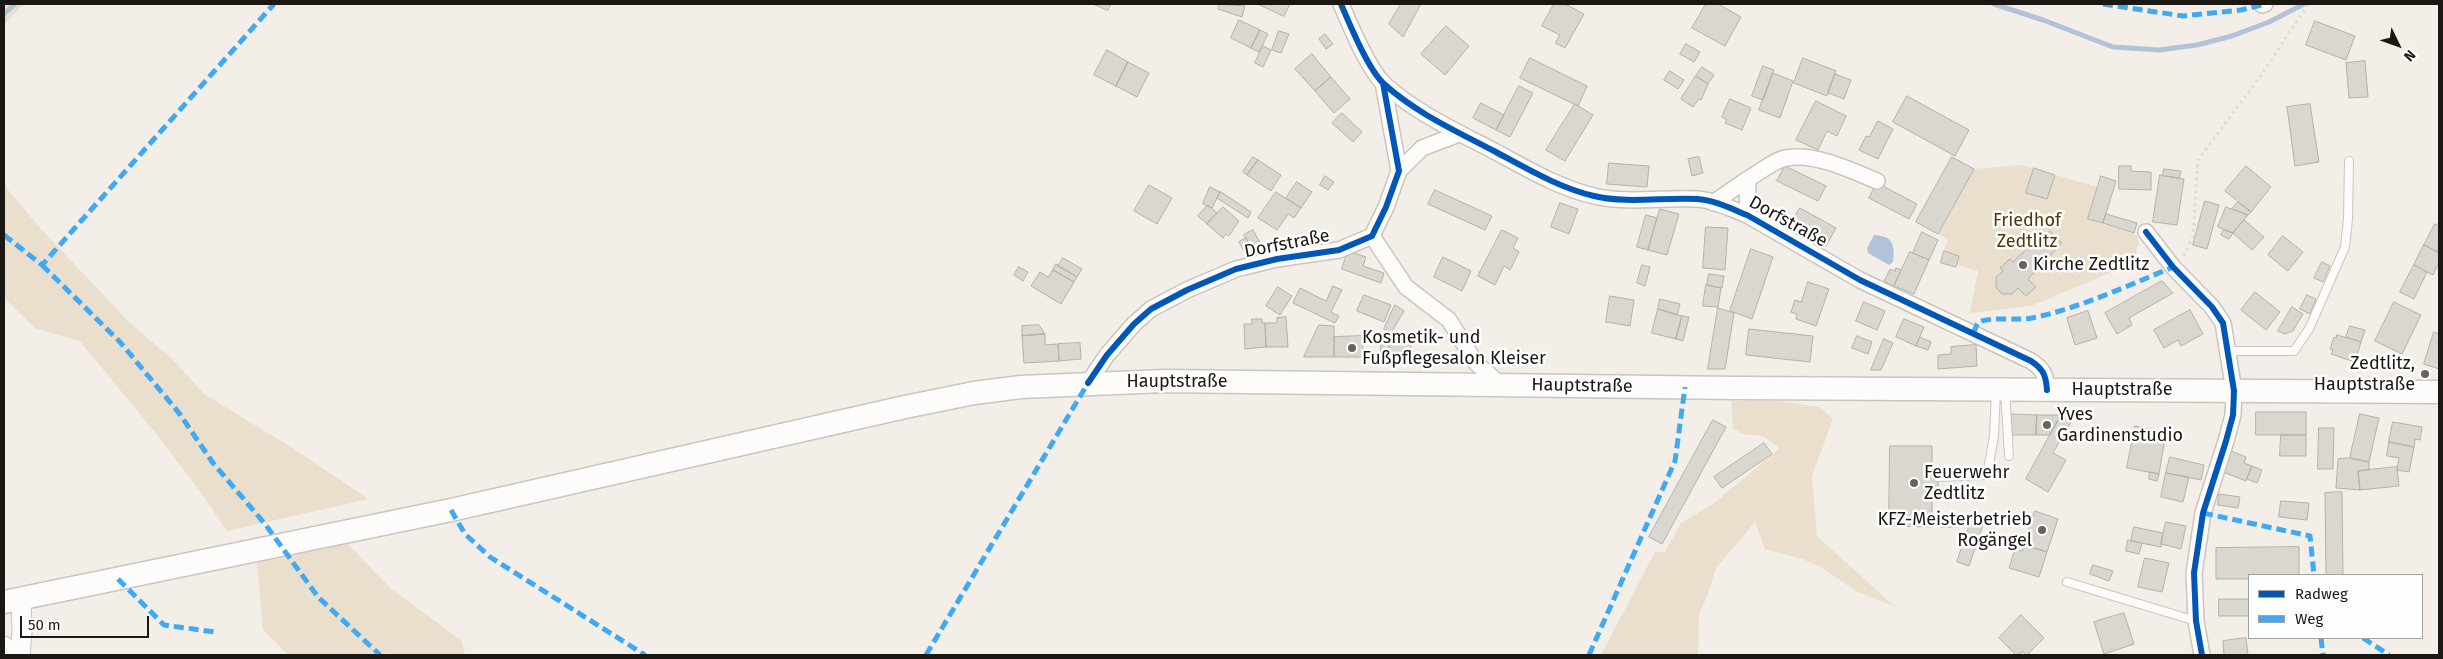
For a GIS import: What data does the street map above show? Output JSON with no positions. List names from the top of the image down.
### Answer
{
  "streets": {
    "main road": ["Hauptstraße"],
    "street": ["Dorfstraße"]
  },
  "crossings": [
    ["Dorfstraße", "Hauptstraße"]
  ],
  "parks": ["Friedhof Zedtlitz"],
  "places": [
    "Kirche Zedtlitz",
    "Kosmetik- und Fußpflegesalon Kleiser",
    "Zedtlitz, Hauptstraße",
    "Yves Gardinenstudio",
    "Feuerwehr Zedtlitz",
    "KFZ-Meisterbetrieb Rogängel"
  ],
  "legend": ["Radweg", "Weg"],
  "scale_bar": "50 m",
  "north": "bottom right"
}
